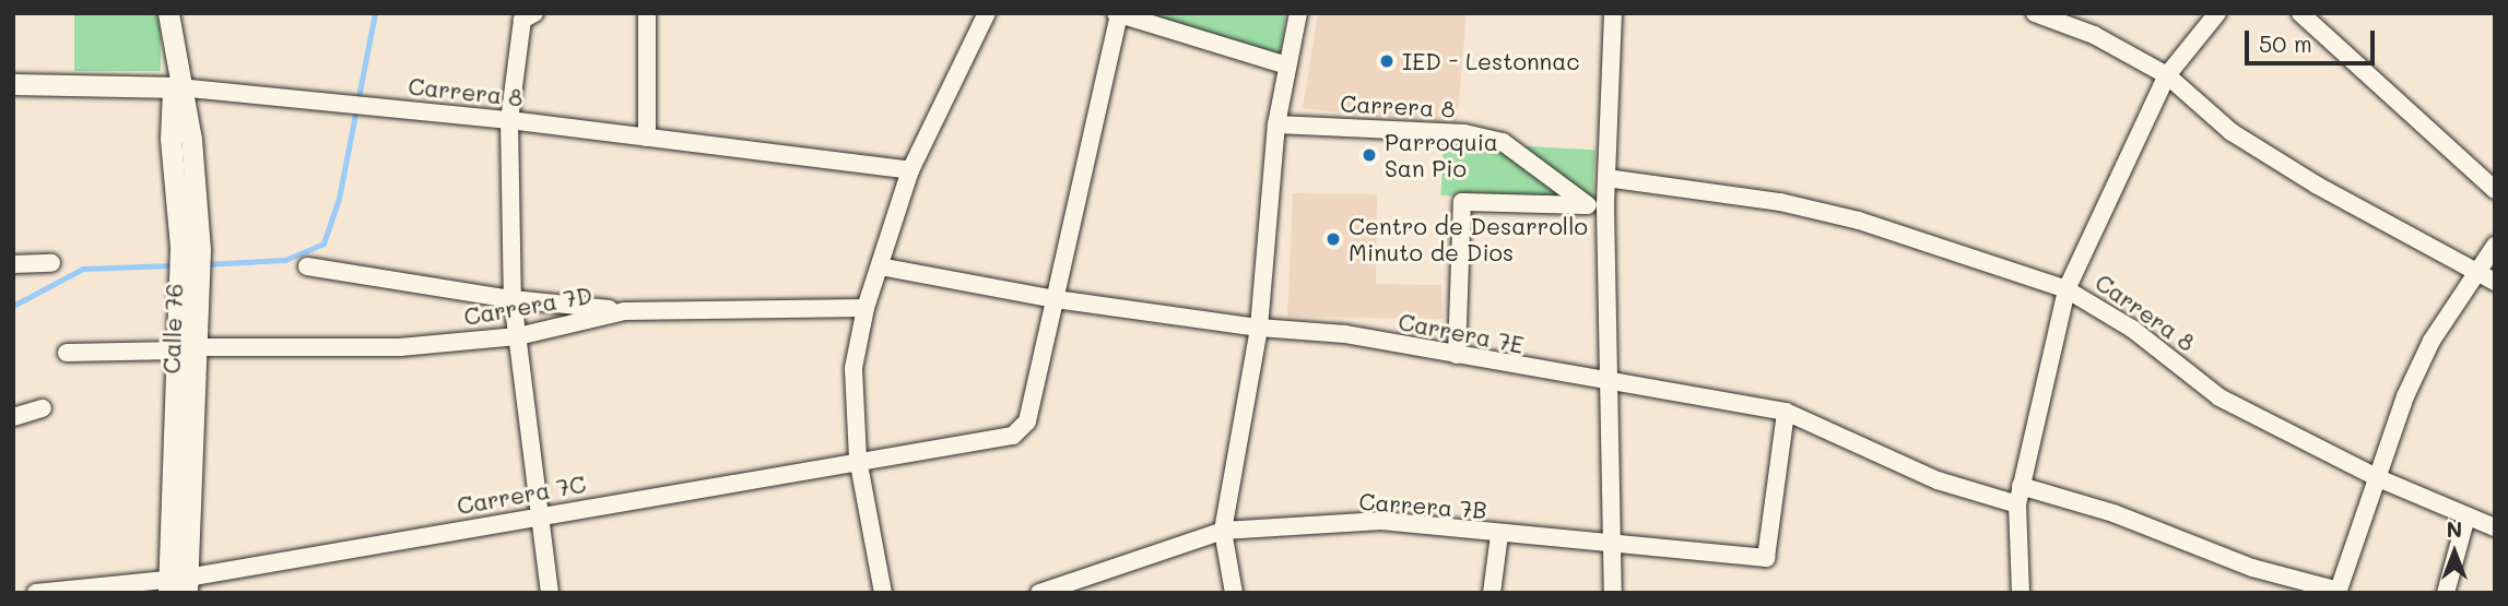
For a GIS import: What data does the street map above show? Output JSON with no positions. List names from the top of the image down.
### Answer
{
  "streets": {
    "street": [
      "Carrera 8",
      "Carrera 7D",
      "Calle 76",
      "Carrera 7E",
      "Carrera 7C",
      "Carrera 7B"
    ]
  },
  "crossings": [
    ["Carrera 8", "Calle 76"],
    ["Carrera 7D", "Calle 76"],
    ["Calle 76", "Carrera 7C"],
    ["Carrera 7E", "Carrera 7C"],
    ["Carrera 7E", "Carrera 7B"]
  ],
  "places": ["IED - Lestonnac", "Parroquia San Pio", "Centro de Desarrollo Minuto de Dios"],
  "scale_bar": "50 m",
  "north": "top"
}
